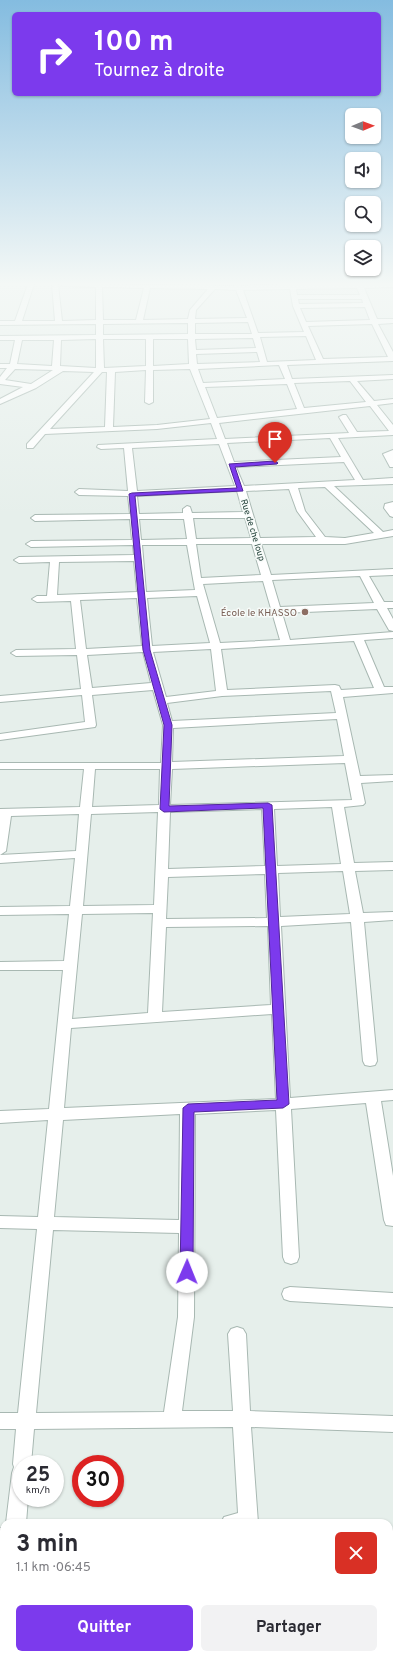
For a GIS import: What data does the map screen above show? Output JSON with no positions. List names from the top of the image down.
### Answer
{
  "streets": {
    "street": ["Rue de che loup"]
  },
  "places": ["École le KHASSO"],
  "north": "right",
  "page": {
    "turn": ["100 m", "Tournez à droite"],
    "speed": "25 km/h",
    "limit": "30",
    "heading": ["3 min", "1.1 km · 06:45"],
    "buttons": ["Quitter", "Partager"]
  }
}
